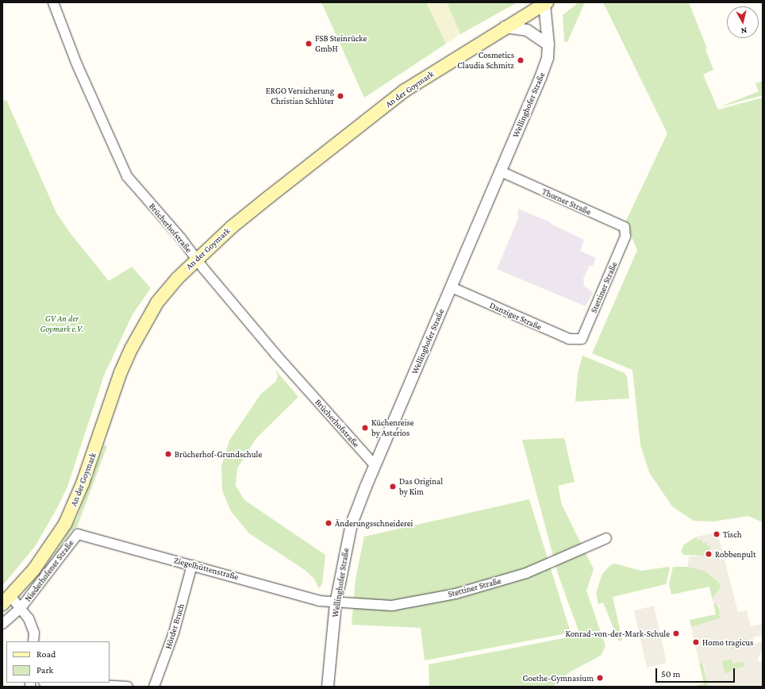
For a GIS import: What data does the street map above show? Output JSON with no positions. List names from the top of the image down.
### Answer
{
  "streets": {
    "main road": ["An der Goymark"],
    "street": [
      "Wellinghofer Straße",
      "Thorner Straße",
      "Brücherhofstraße",
      "Stettiner Straße",
      "Danziger Straße",
      "Ziegelhüttenstraße",
      "Niederhofener Straße",
      "Hörder Bruch"
    ]
  },
  "crossings": [
    ["An der Goymark", "Wellinghofer Straße"],
    ["An der Goymark", "Brücherhofstraße"],
    ["An der Goymark", "Niederhofener Straße"],
    ["Wellinghofer Straße", "Thorner Straße"],
    ["Wellinghofer Straße", "Brücherhofstraße"],
    ["Wellinghofer Straße", "Stettiner Straße"],
    ["Wellinghofer Straße", "Danziger Straße"],
    ["Wellinghofer Straße", "Ziegelhüttenstraße"],
    ["Thorner Straße", "Stettiner Straße"],
    ["Stettiner Straße", "Danziger Straße"],
    ["Stettiner Straße", "Ziegelhüttenstraße"],
    ["Ziegelhüttenstraße", "Niederhofener Straße"],
    ["Ziegelhüttenstraße", "Hörder Bruch"]
  ],
  "parks": ["GV An der Goymark e.V."],
  "places": [
    "FSB Steinrücke GmbH",
    "Cosmetics Claudia Schmitz",
    "ERGO Versicherung Christian Schlüter",
    "Küchenreise by Asterios",
    "Brücherhof-Grundschule",
    "Das Original by Kim",
    "Änderungsschneiderei",
    "Tisch",
    "Robbenpult",
    "Konrad-von-der-Mark-Schule",
    "Homo tragicus",
    "Goethe-Gymnasium"
  ],
  "legend": ["Road", "Park"],
  "scale_bar": "50 m",
  "north": "bottom"
}
